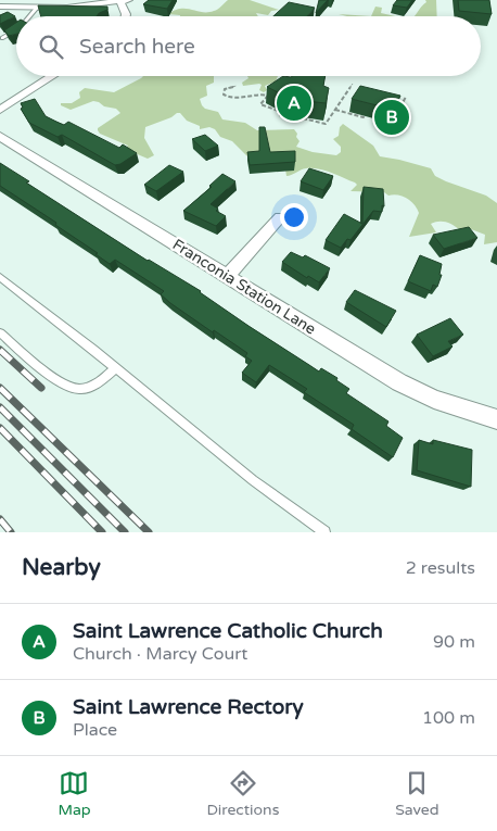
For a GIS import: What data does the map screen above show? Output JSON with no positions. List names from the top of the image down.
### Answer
{
  "streets": {
    "street": ["Franconia Station Lane"]
  },
  "page": {
    "search": "Search here",
    "pins": ["A", "B"],
    "heading": ["Nearby", "2 results"],
    "list": [
      {
        "mark": "A",
        "name": "Saint Lawrence Catholic Church",
        "note": "Church · Marcy Court",
        "value": "90 m"
      },
      {
        "mark": "B",
        "name": "Saint Lawrence Rectory",
        "note": "Place",
        "value": "100 m"
      }
    ],
    "nav": ["Map", "Directions", "Saved"]
  }
}
